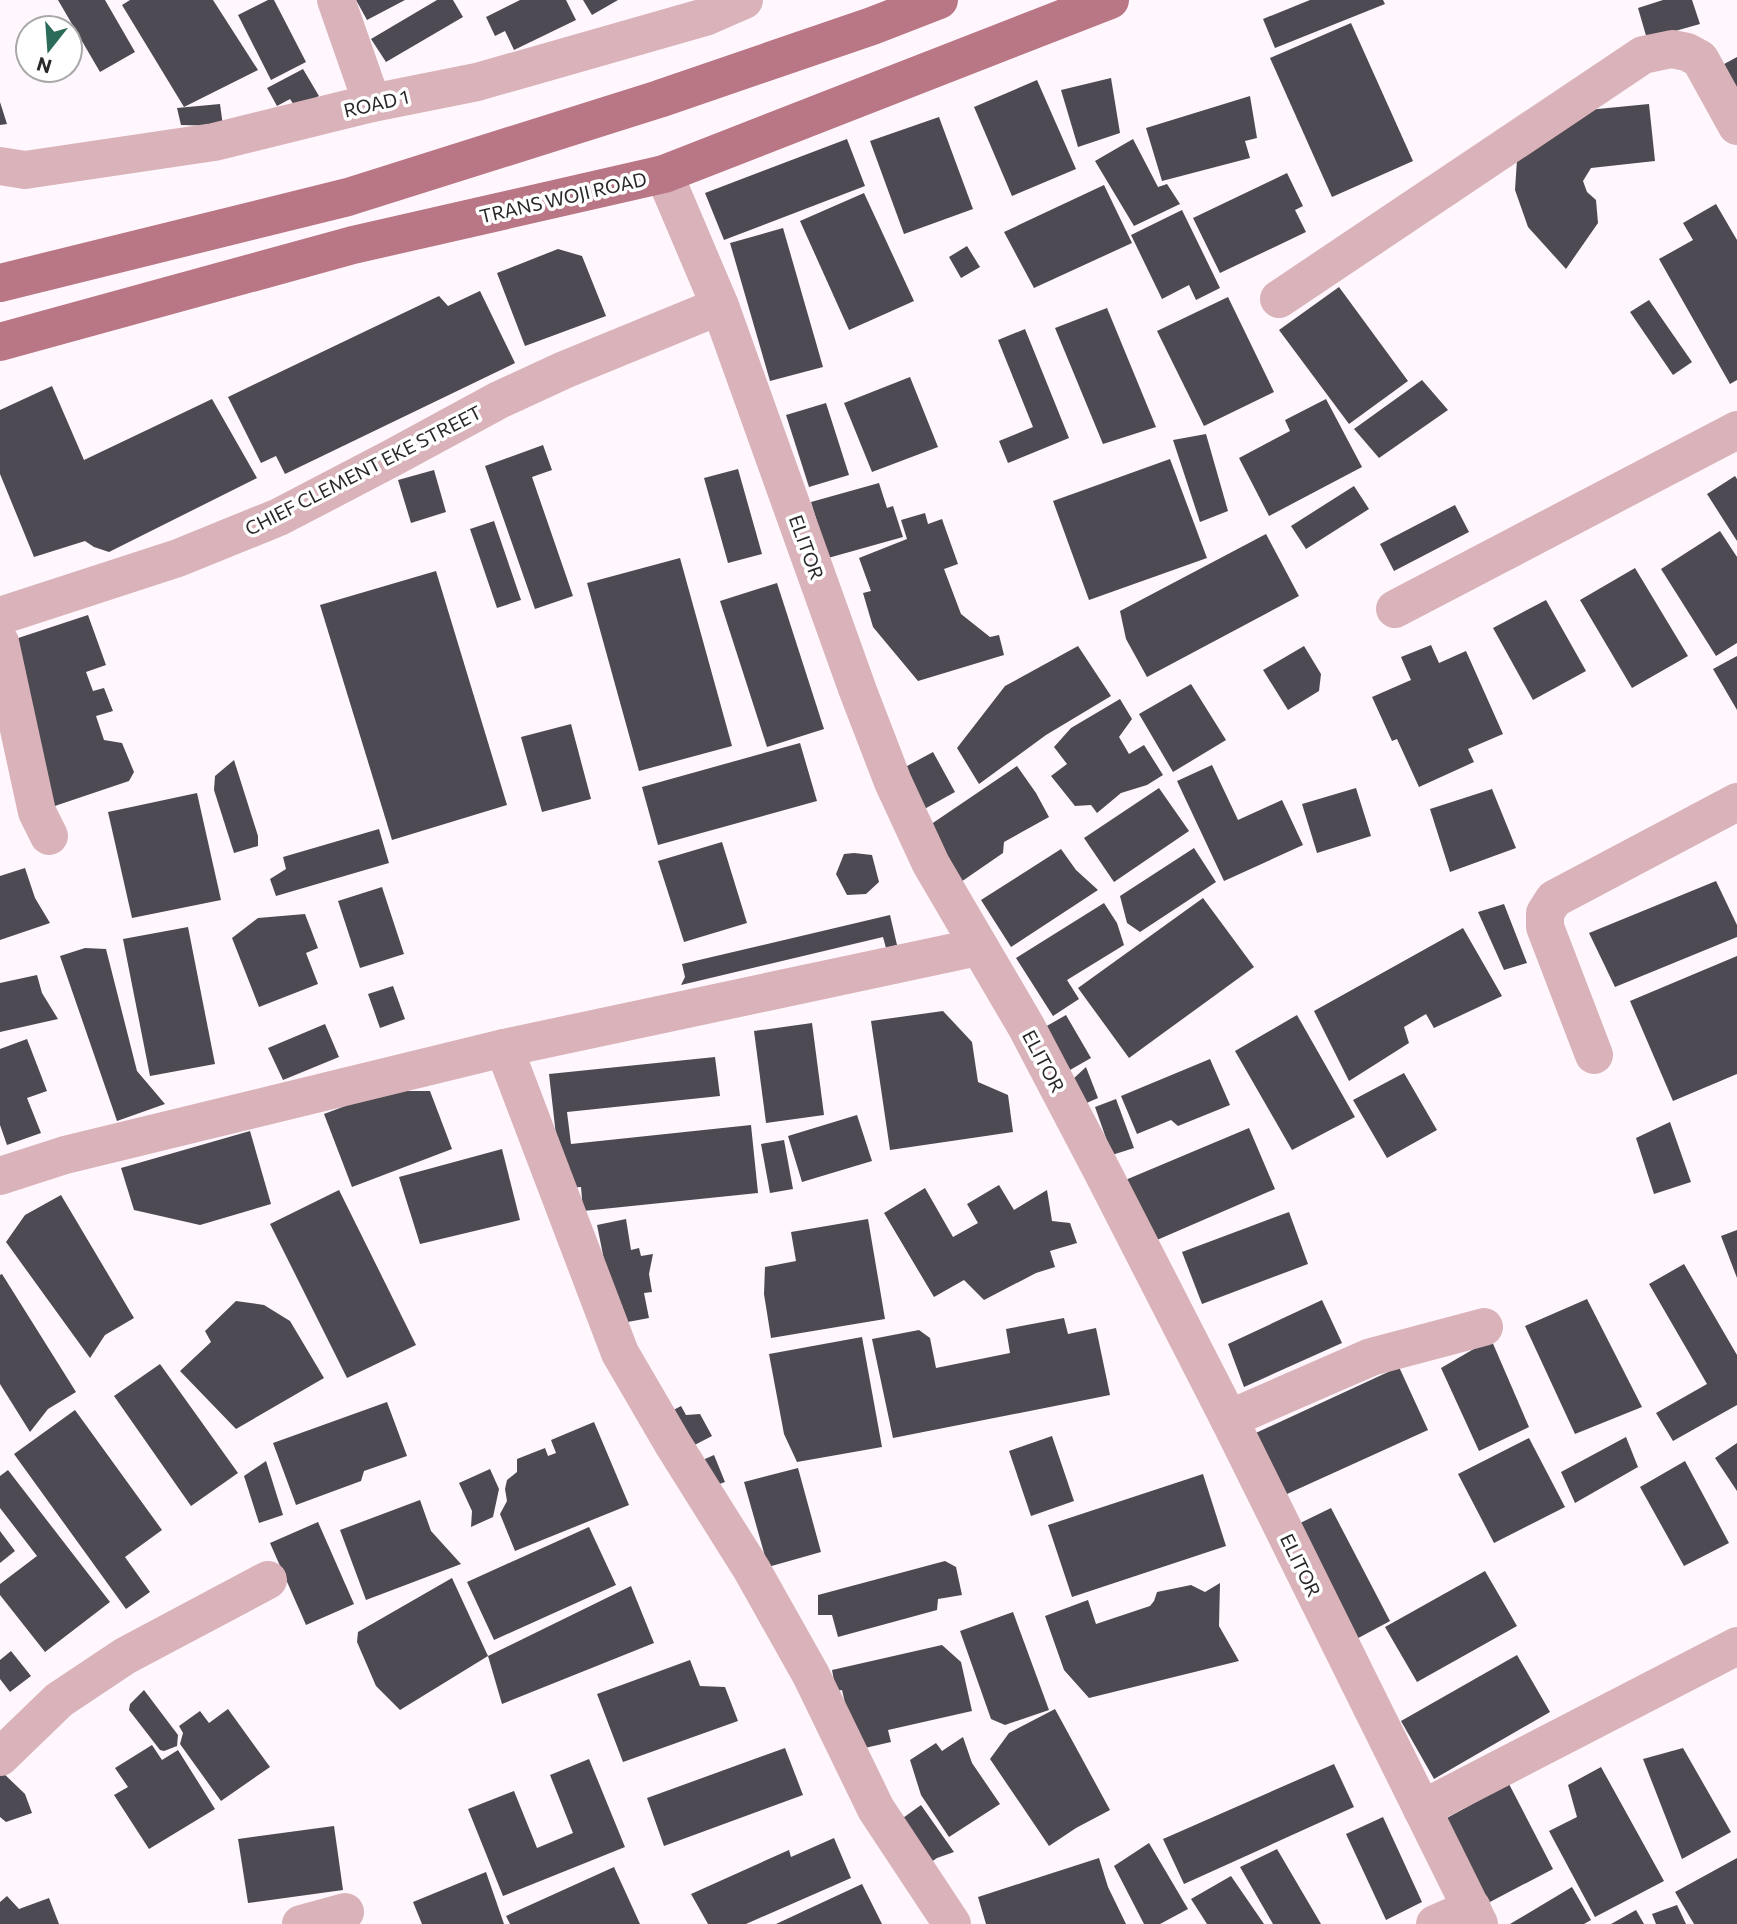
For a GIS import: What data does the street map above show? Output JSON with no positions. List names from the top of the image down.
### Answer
{
  "streets": {
    "main road": ["TRANS WOJI ROAD"],
    "street": ["ROAD 1", "CHIEF CLEMENT EKE STREET", "ELITOR"]
  },
  "crossings": [
    ["TRANS WOJI ROAD", "ELITOR"],
    ["CHIEF CLEMENT EKE STREET", "ELITOR"]
  ],
  "north": "bottom"
}
